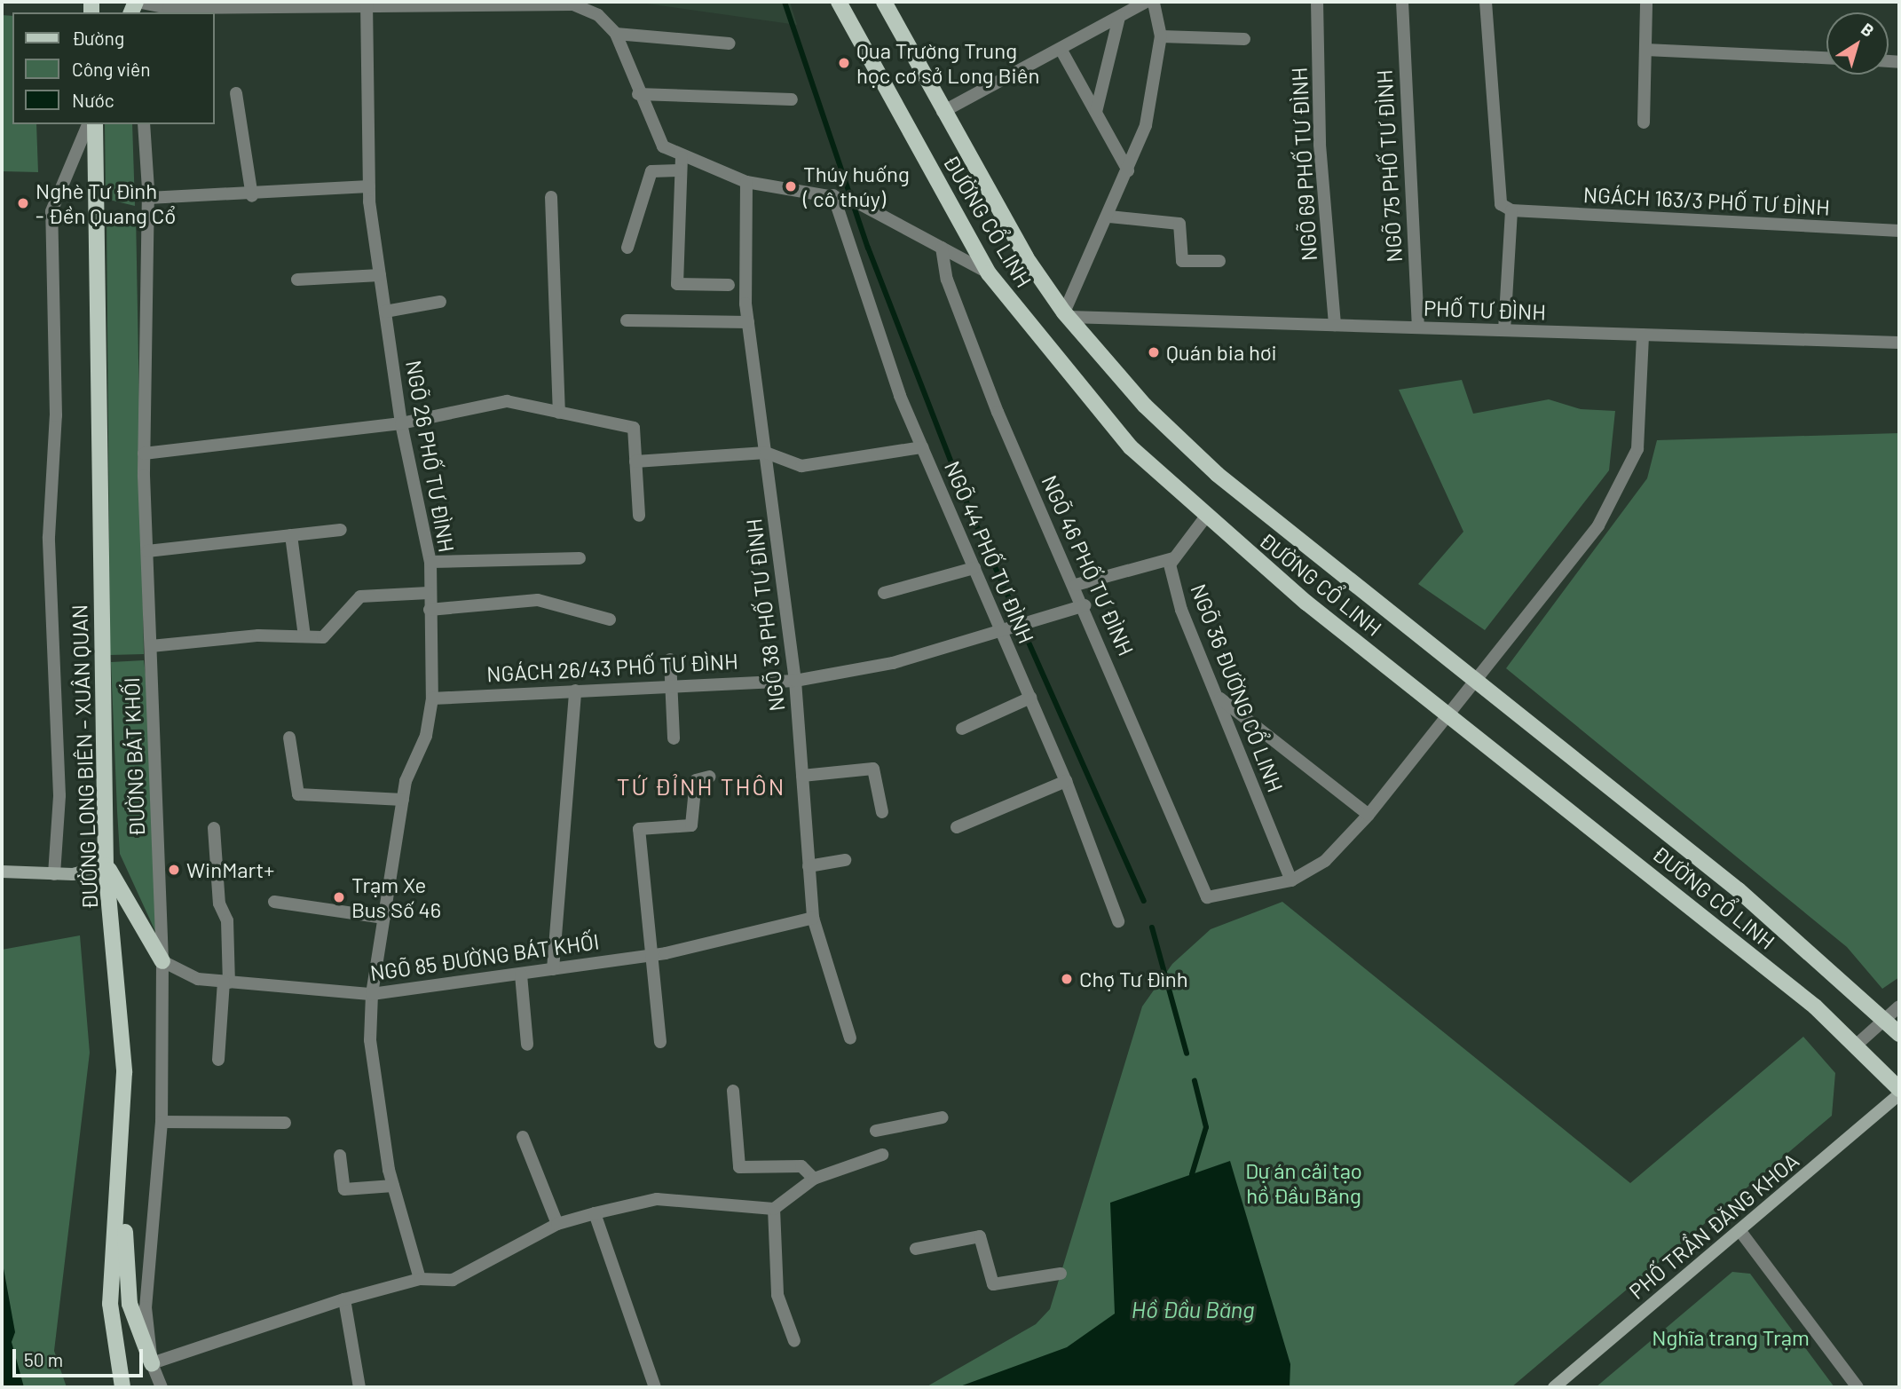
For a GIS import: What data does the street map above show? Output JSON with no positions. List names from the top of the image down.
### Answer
{
  "streets": {
    "main road": ["ĐƯỜNG CỔ LINH", "ĐƯỜNG LONG BIÊN – XUÂN QUAN"],
    "street": [
      "NGÕ 69 PHỐ TƯ ĐÌNH",
      "NGÕ 75 PHỐ TƯ ĐÌNH",
      "NGÁCH 163/3 PHỐ TƯ ĐÌNH",
      "PHỐ TƯ ĐÌNH",
      "NGÕ 26 PHỐ TƯ ĐÌNH",
      "NGÕ 44 PHỐ TƯ ĐÌNH",
      "NGÕ 46 PHỐ TƯ ĐÌNH",
      "NGÕ 38 PHỐ TƯ ĐÌNH",
      "NGÁCH 26/43 PHỐ TƯ ĐÌNH",
      "NGÕ 36 ĐƯỜNG CỔ LINH",
      "ĐƯỜNG BÁT KHỐI",
      "NGÕ 85 ĐƯỜNG BÁT KHỐI",
      "PHỐ TRẦN ĐĂNG KHOA"
    ]
  },
  "crossings": [
    ["NGÕ 69 PHỐ TƯ ĐÌNH", "PHỐ TƯ ĐÌNH"],
    ["NGÕ 75 PHỐ TƯ ĐÌNH", "PHỐ TƯ ĐÌNH"],
    ["ĐƯỜNG CỔ LINH", "PHỐ TƯ ĐÌNH"],
    ["NGÕ 26 PHỐ TƯ ĐÌNH", "NGÁCH 26/43 PHỐ TƯ ĐÌNH"],
    ["NGÕ 26 PHỐ TƯ ĐÌNH", "NGÕ 85 ĐƯỜNG BÁT KHỐI"],
    ["NGÕ 44 PHỐ TƯ ĐÌNH", "NGÁCH 26/43 PHỐ TƯ ĐÌNH"],
    ["NGÕ 46 PHỐ TƯ ĐÌNH", "NGÁCH 26/43 PHỐ TƯ ĐÌNH"],
    ["NGÕ 46 PHỐ TƯ ĐÌNH", "NGÕ 36 ĐƯỜNG CỔ LINH"],
    ["NGÕ 38 PHỐ TƯ ĐÌNH", "NGÁCH 26/43 PHỐ TƯ ĐÌNH"],
    ["NGÕ 38 PHỐ TƯ ĐÌNH", "NGÕ 85 ĐƯỜNG BÁT KHỐI"],
    ["ĐƯỜNG BÁT KHỐI", "NGÕ 85 ĐƯỜNG BÁT KHỐI"]
  ],
  "districts": ["TỨ ĐỈNH THÔN"],
  "water": ["Hồ Đầu Băng"],
  "parks": ["Dự án cải tạo hồ Đầu Băng", "Nghĩa trang Trạm"],
  "places": [
    "Qua Trường Trung học cơ sở Long Biên",
    "Thúy huống ( cô thúy)",
    "Nghè Tư Đình - Đền Quang Cổ",
    "Quán bia hơi",
    "WinMart+",
    "Trạm Xe Bus Số 46",
    "Chợ Tư Đình"
  ],
  "legend": ["Đường", "Công viên", "Nước"],
  "scale_bar": "50 m",
  "north": "top right"
}
